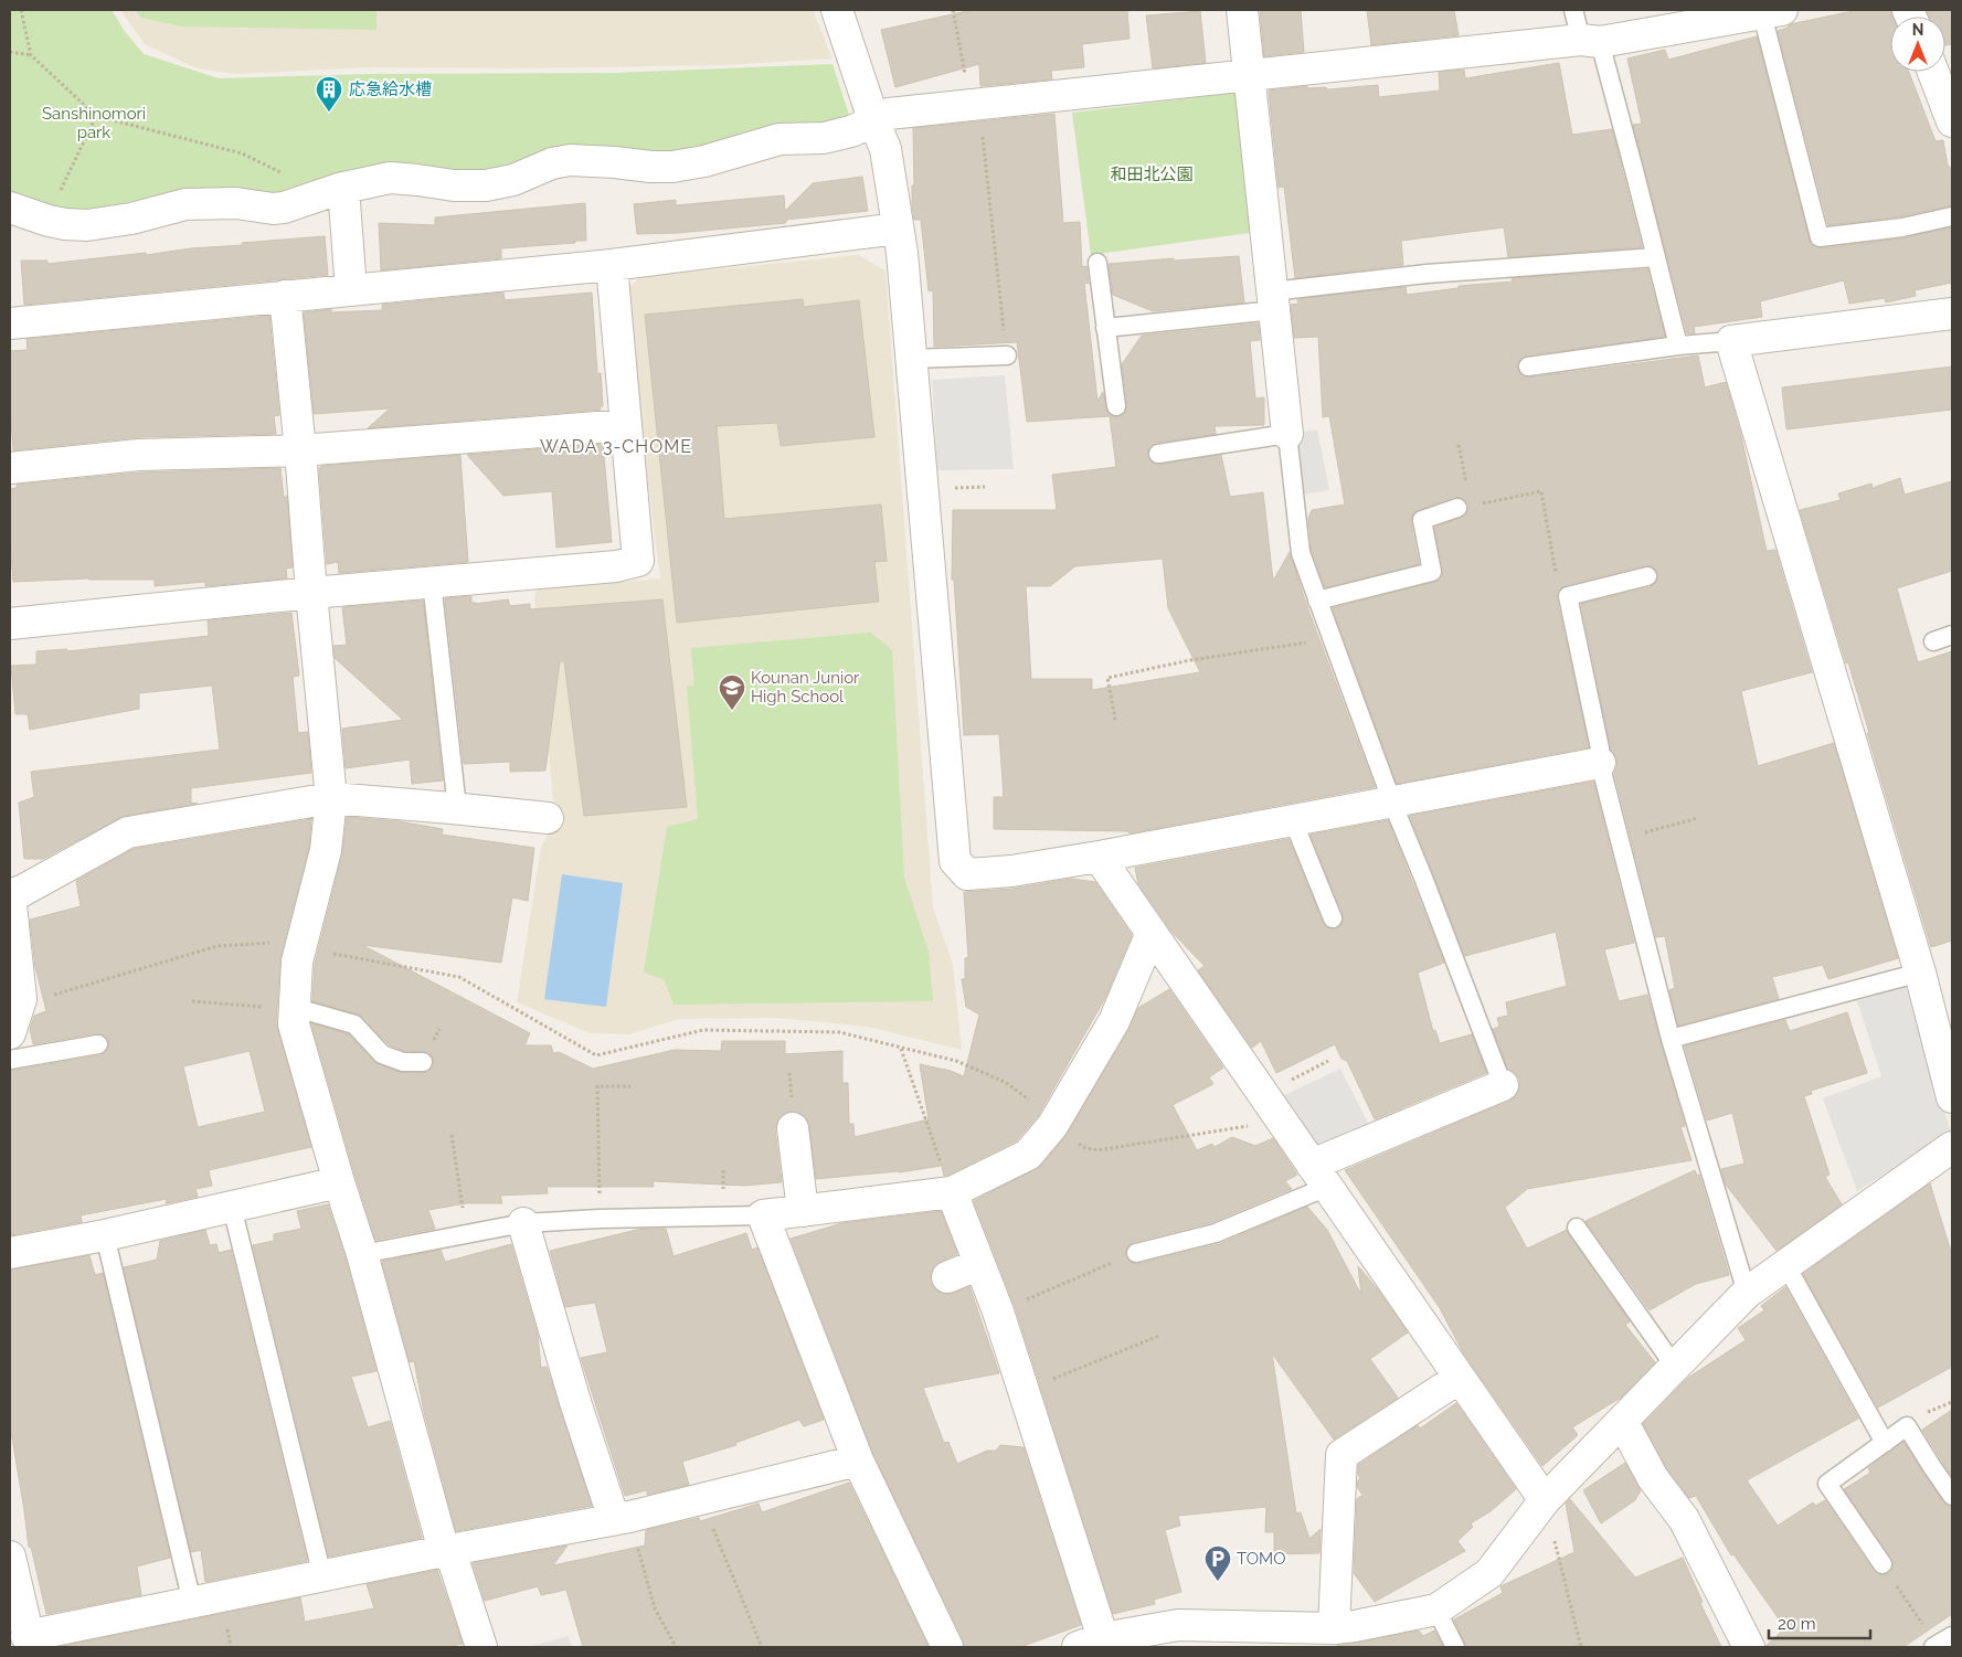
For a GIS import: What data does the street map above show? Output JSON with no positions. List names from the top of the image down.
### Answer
{
  "districts": ["WADA 3-CHOME"],
  "parks": ["Sanshinomori park", "和田北公園"],
  "places": {
    "building": ["応急給水槽"],
    "school or university": ["Kounan Junior High School"],
    "parking": ["TOMO"]
  },
  "scale_bar": "20 m",
  "north": "top"
}
